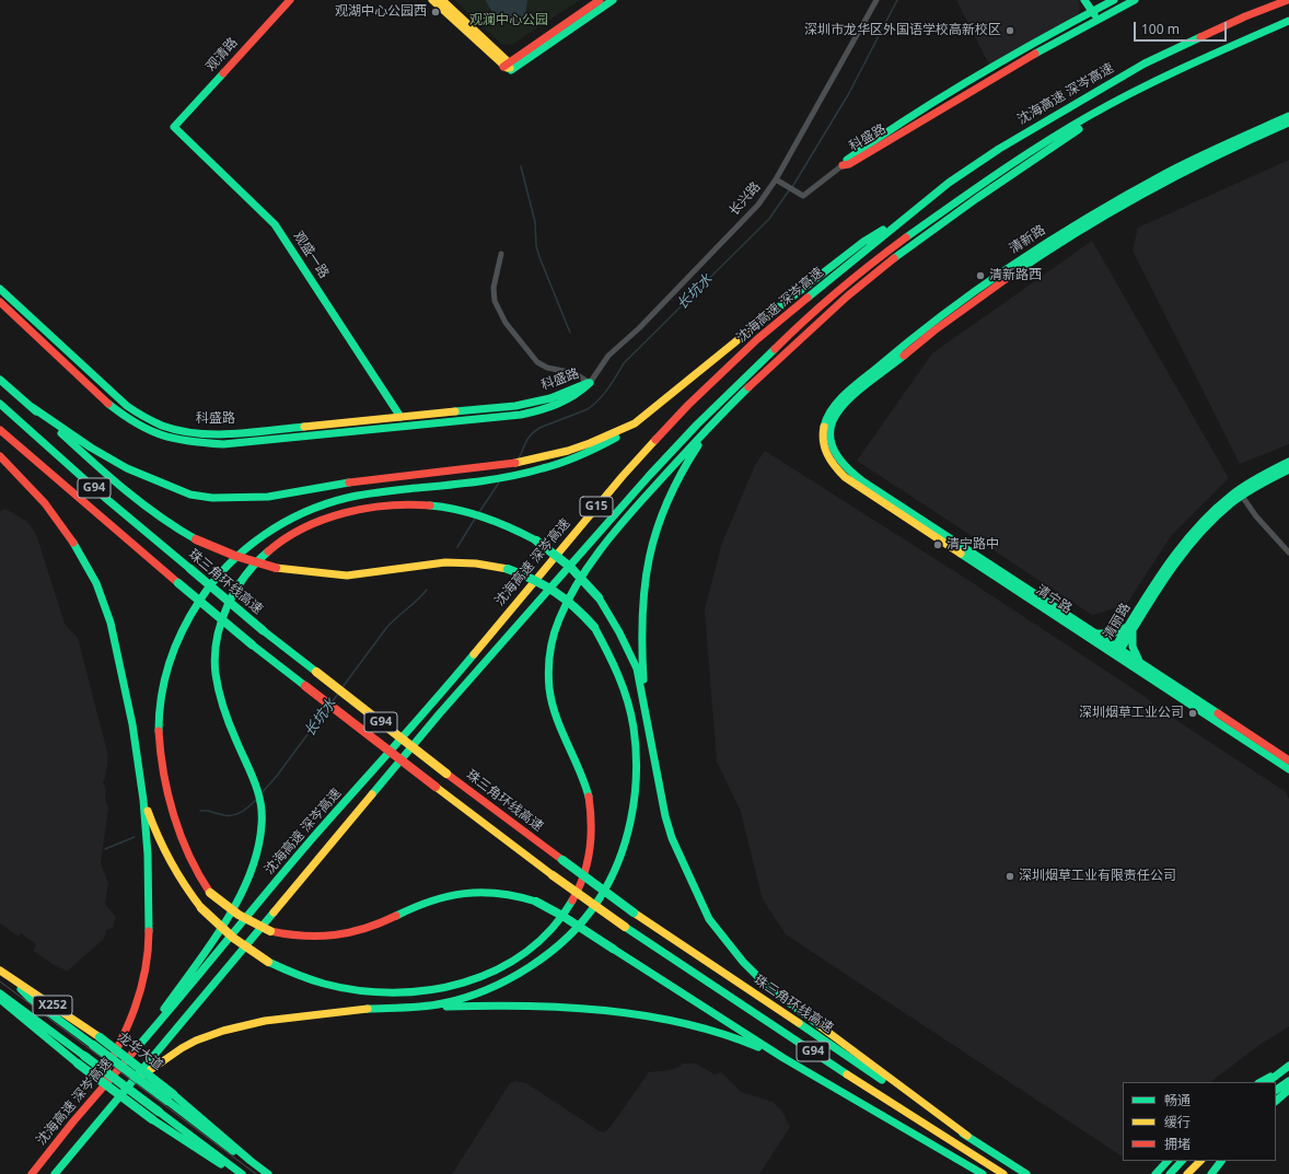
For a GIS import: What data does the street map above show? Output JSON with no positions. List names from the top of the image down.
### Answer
{
  "streets": {
    "main road": [
      "观清路",
      "沈海高速 深岑高速",
      "科盛路",
      "清新路",
      "观盛一路",
      "G94",
      "G15",
      "珠三角环线高速",
      "清宁路",
      "清丽路",
      "X252",
      "龙华大道"
    ],
    "street": ["长兴路"]
  },
  "crossings": [
    ["观清路", "观盛一路"],
    ["科盛路", "长兴路"],
    ["科盛路", "观盛一路"],
    ["清新路", "清宁路"],
    ["清宁路", "清丽路"]
  ],
  "water": ["长坑水"],
  "parks": ["观澜中心公园"],
  "places": [
    "观湖中心公园西",
    "深圳市龙华区外国语学校高新校区",
    "清新路西",
    "清宁路中",
    "深圳烟草工业公司",
    "深圳烟草工业有限责任公司"
  ],
  "legend": ["畅通", "缓行", "拥堵"],
  "scale_bar": "100 m"
}
